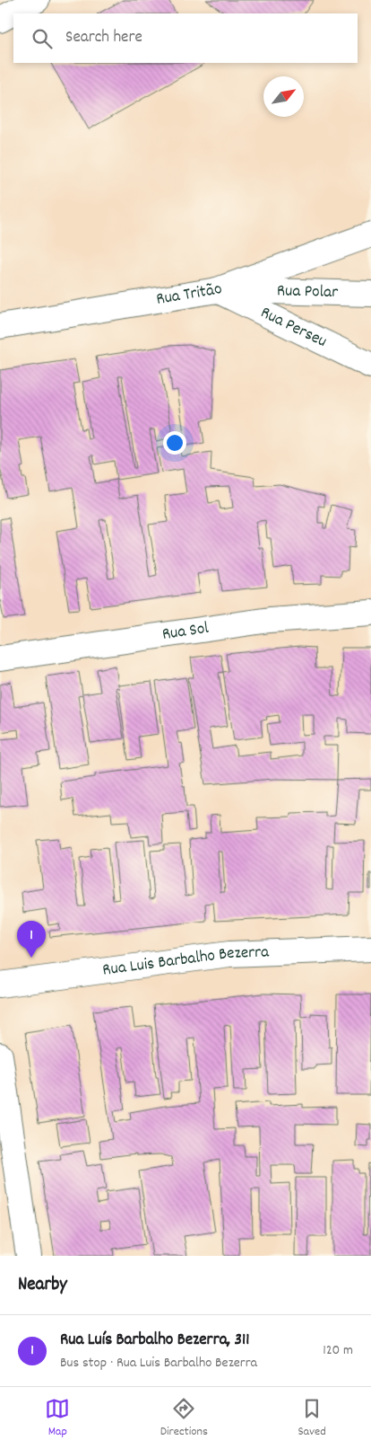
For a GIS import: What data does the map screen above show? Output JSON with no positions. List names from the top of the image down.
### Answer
{
  "streets": {
    "street": [
      "Rua Polar",
      "Rua Tritão",
      "Rua Perseu",
      "Rua Sol",
      "Rua Luis Barbalho Bezerra"
    ]
  },
  "crossings": [
    ["Rua Polar", "Rua Tritão"],
    ["Rua Polar", "Rua Perseu"],
    ["Rua Tritão", "Rua Perseu"]
  ],
  "north": "top right",
  "page": {
    "search": "Search here",
    "pins": "1",
    "heading": "Nearby",
    "list": [
      {
        "mark": "1",
        "name": "Rua Luís Barbalho Bezerra, 311",
        "note": "Bus stop · Rua Luis Barbalho Bezerra",
        "value": "120 m"
      }
    ],
    "nav": ["Map", "Directions", "Saved"]
  }
}
